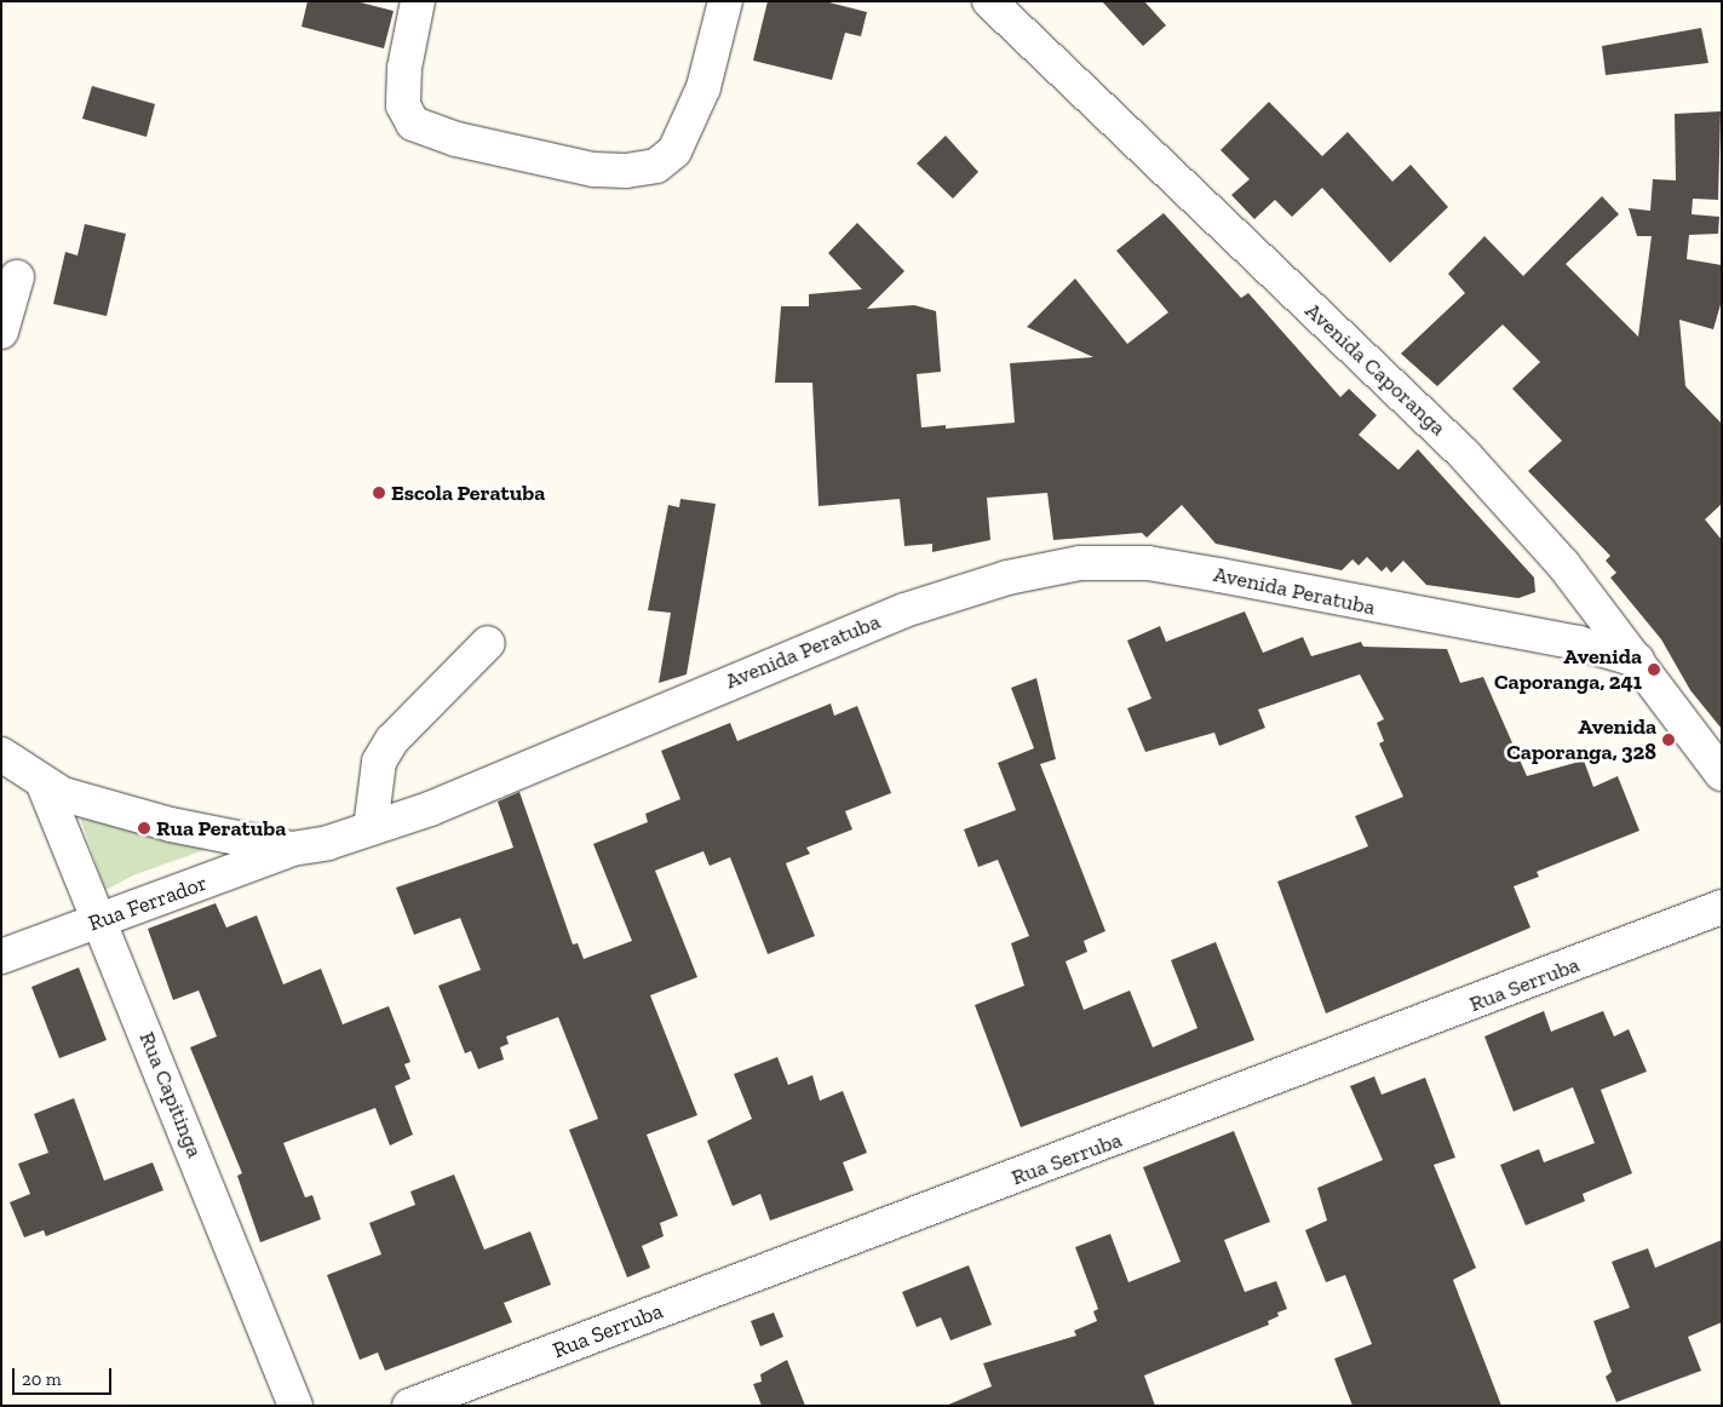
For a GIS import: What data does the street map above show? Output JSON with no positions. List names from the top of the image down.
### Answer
{
  "streets": {
    "street": [
      "Avenida Caporanga",
      "Avenida Peratuba",
      "Rua Ferrador",
      "Rua Serruba",
      "Rua Capitinga"
    ]
  },
  "crossings": [
    ["Avenida Caporanga", "Avenida Peratuba"],
    ["Avenida Peratuba", "Rua Ferrador"],
    ["Avenida Peratuba", "Rua Capitinga"],
    ["Rua Ferrador", "Rua Capitinga"]
  ],
  "places": [
    "Escola Peratuba",
    "Avenida Caporanga, 241",
    "Avenida Caporanga, 328",
    "Rua Peratuba"
  ],
  "scale_bar": "20 m"
}
